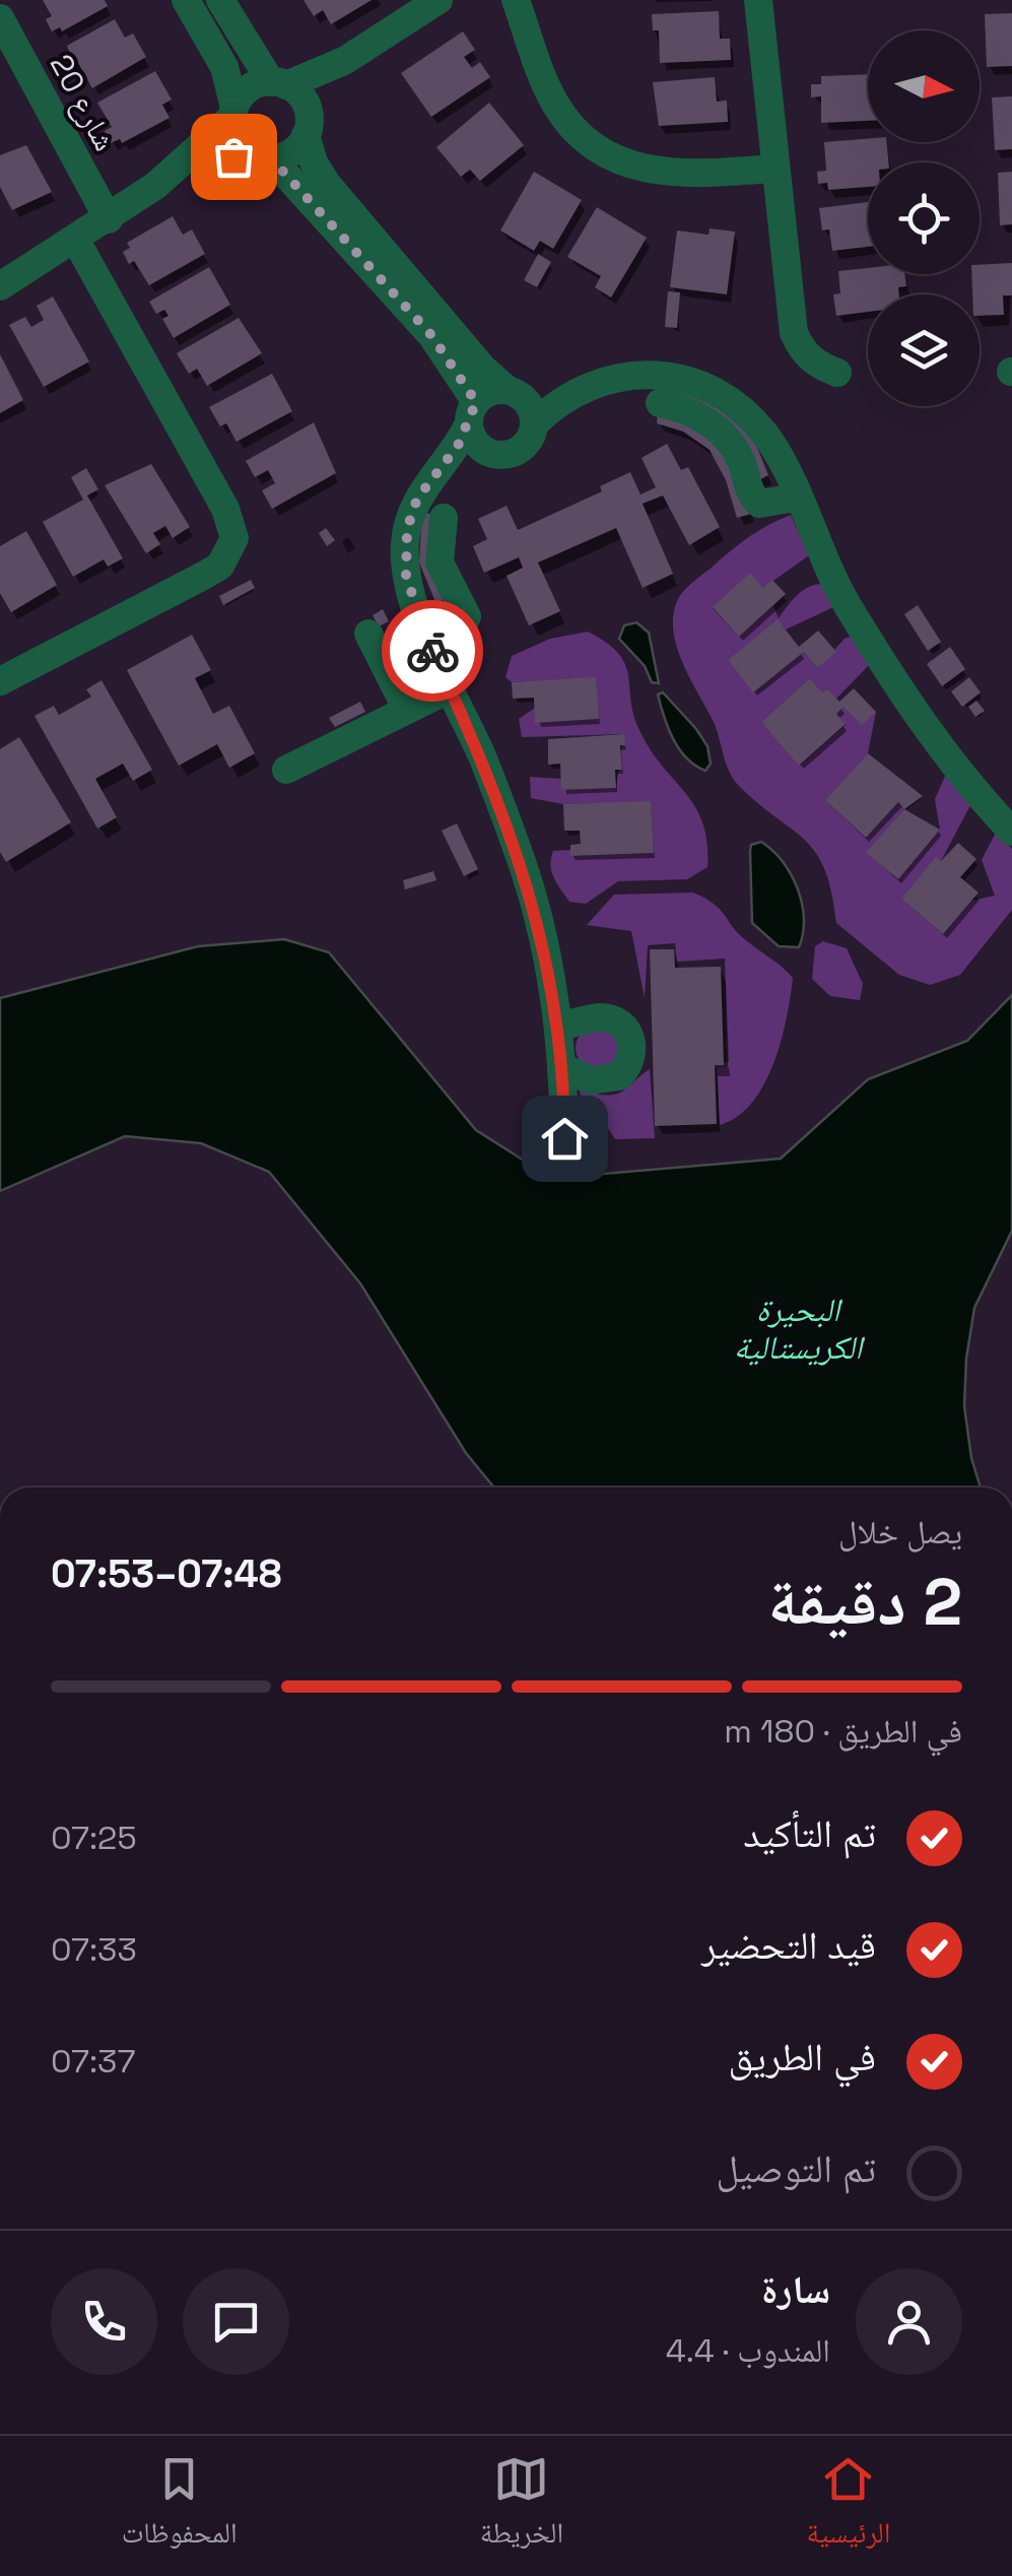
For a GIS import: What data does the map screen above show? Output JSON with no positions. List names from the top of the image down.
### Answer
{
  "streets": {
    "street": ["شارع 20"]
  },
  "water": ["البحيرة الكريستالية"],
  "north": "right",
  "page": {
    "heading": ["2 دقيقة", "يصل خلال", "07:48–07:53"],
    "panel": ["سارة", "المندوب · 4.4"],
    "bar": "في الطريق · 180 m",
    "list": [
      ["تم التأكيد", "07:25"],
      ["قيد التحضير", "07:33"],
      ["في الطريق", "07:37"],
      "تم التوصيل"
    ],
    "tabs": ["الرئيسية", "الخريطة", "المحفوظات"]
  }
}
